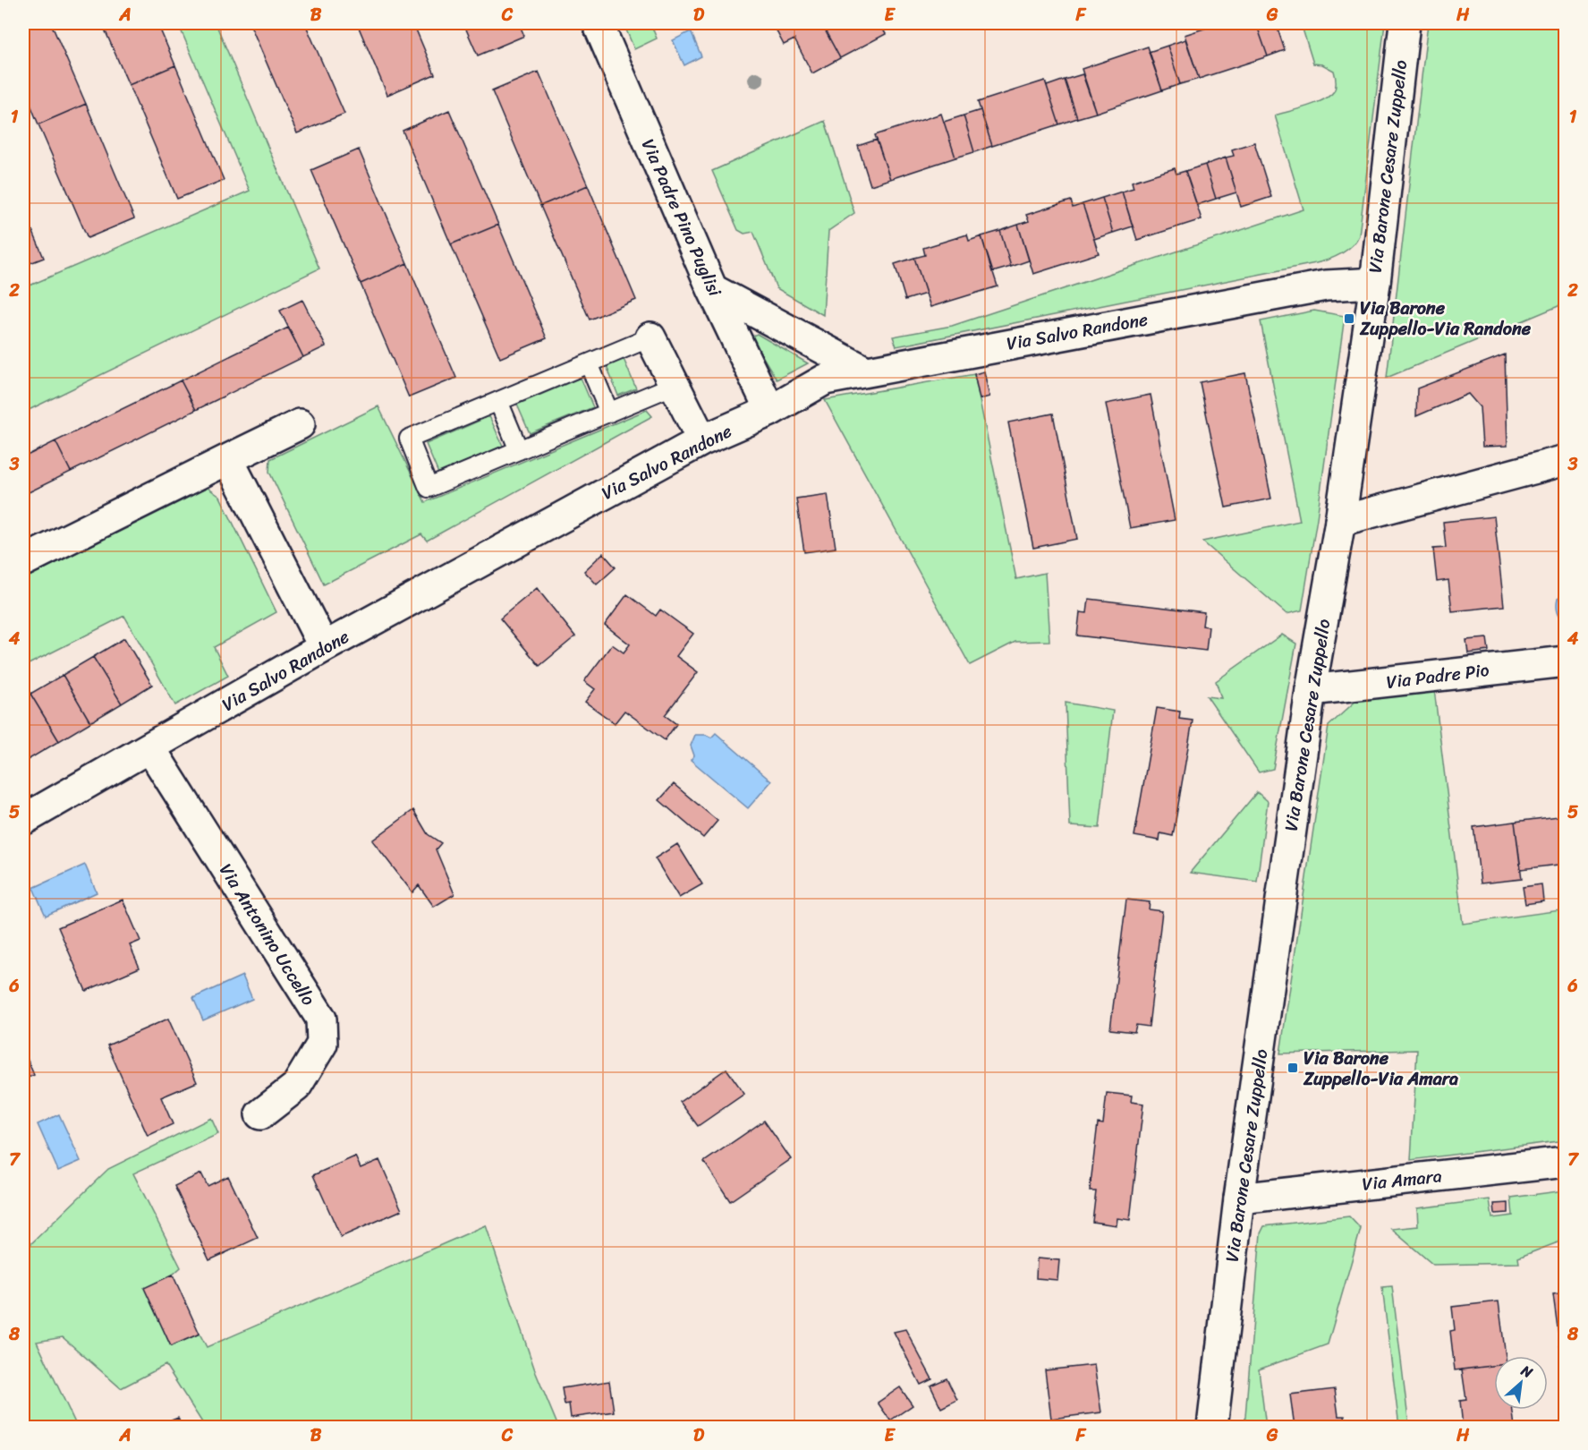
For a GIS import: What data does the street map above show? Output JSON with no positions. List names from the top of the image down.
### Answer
{
  "streets": {
    "street": [
      "Via Barone Cesare Zuppello",
      "Via Padre Pino Puglisi",
      "Via Salvo Randone",
      "Via Padre Pio",
      "Via Antonino Uccello",
      "Via Amara"
    ]
  },
  "crossings": [
    ["Via Barone Cesare Zuppello", "Via Salvo Randone"],
    ["Via Barone Cesare Zuppello", "Via Padre Pio"],
    ["Via Barone Cesare Zuppello", "Via Amara"],
    ["Via Padre Pino Puglisi", "Via Salvo Randone"],
    ["Via Salvo Randone", "Via Antonino Uccello"]
  ],
  "places": {
    "transit": ["Via Barone Zuppello-Via Randone", "Via Barone Zuppello-Via Amara"]
  },
  "north": "top right",
  "grid": {
    "columns": [
      "A",
      "B",
      "C",
      "D",
      "E",
      "F",
      "G",
      "H"
    ],
    "rows": [
      "1",
      "2",
      "3",
      "4",
      "5",
      "6",
      "7",
      "8"
    ]
  }
}
